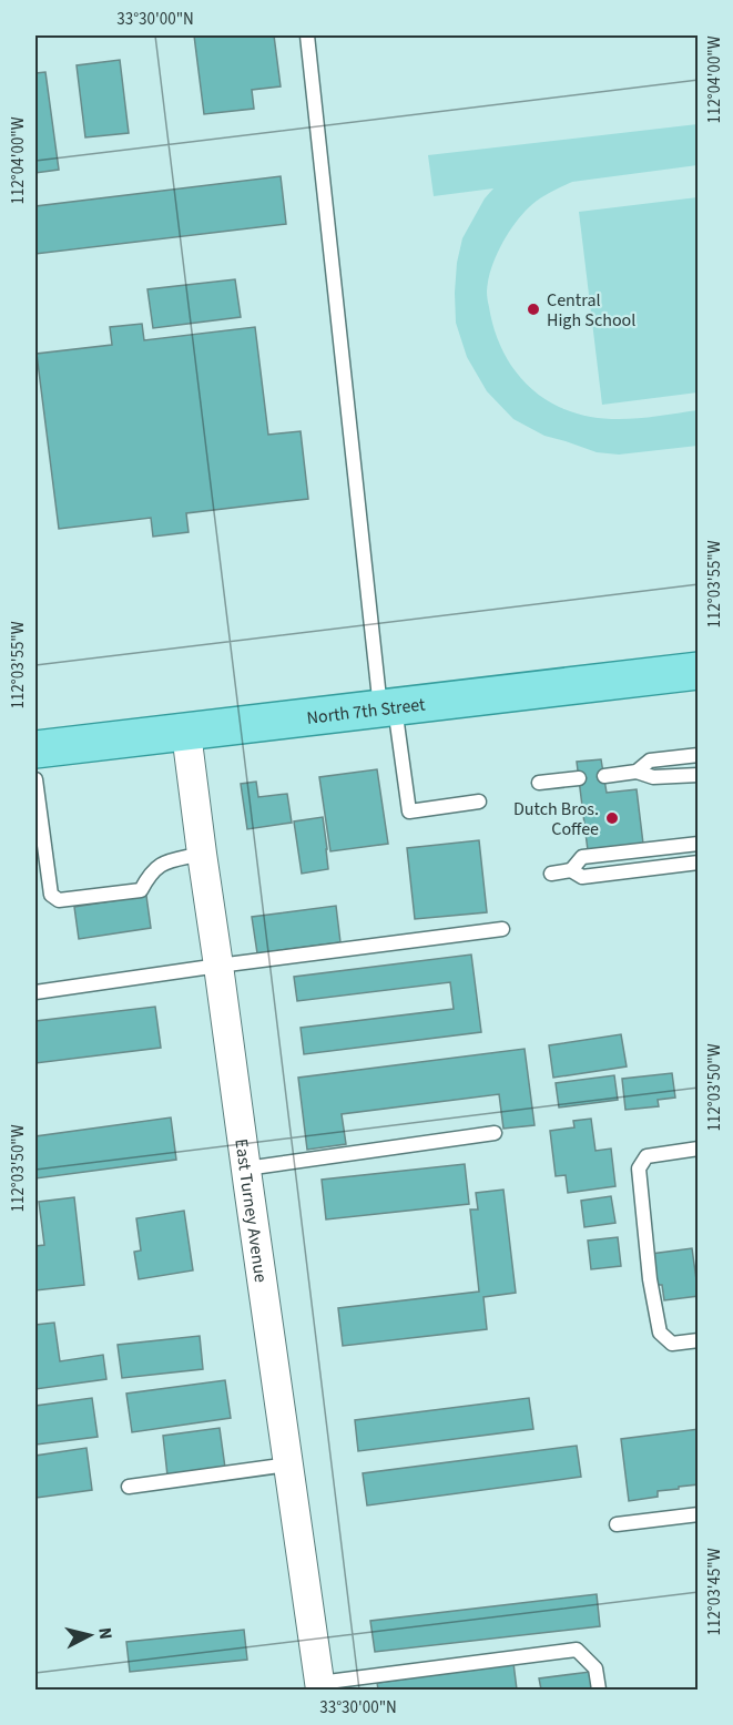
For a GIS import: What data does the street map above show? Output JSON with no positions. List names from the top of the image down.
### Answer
{
  "streets": {
    "main road": ["North 7th Street"],
    "street": ["East Turney Avenue"]
  },
  "crossings": [
    ["North 7th Street", "East Turney Avenue"]
  ],
  "places": ["Central High School", "Dutch Bros. Coffee"],
  "north": "right",
  "coordinates": [
    "33°30'00\"N",
    "112°04'00\"W",
    "112°03'55\"W",
    "112°03'50\"W",
    "112°03'45\"W"
  ]
}
